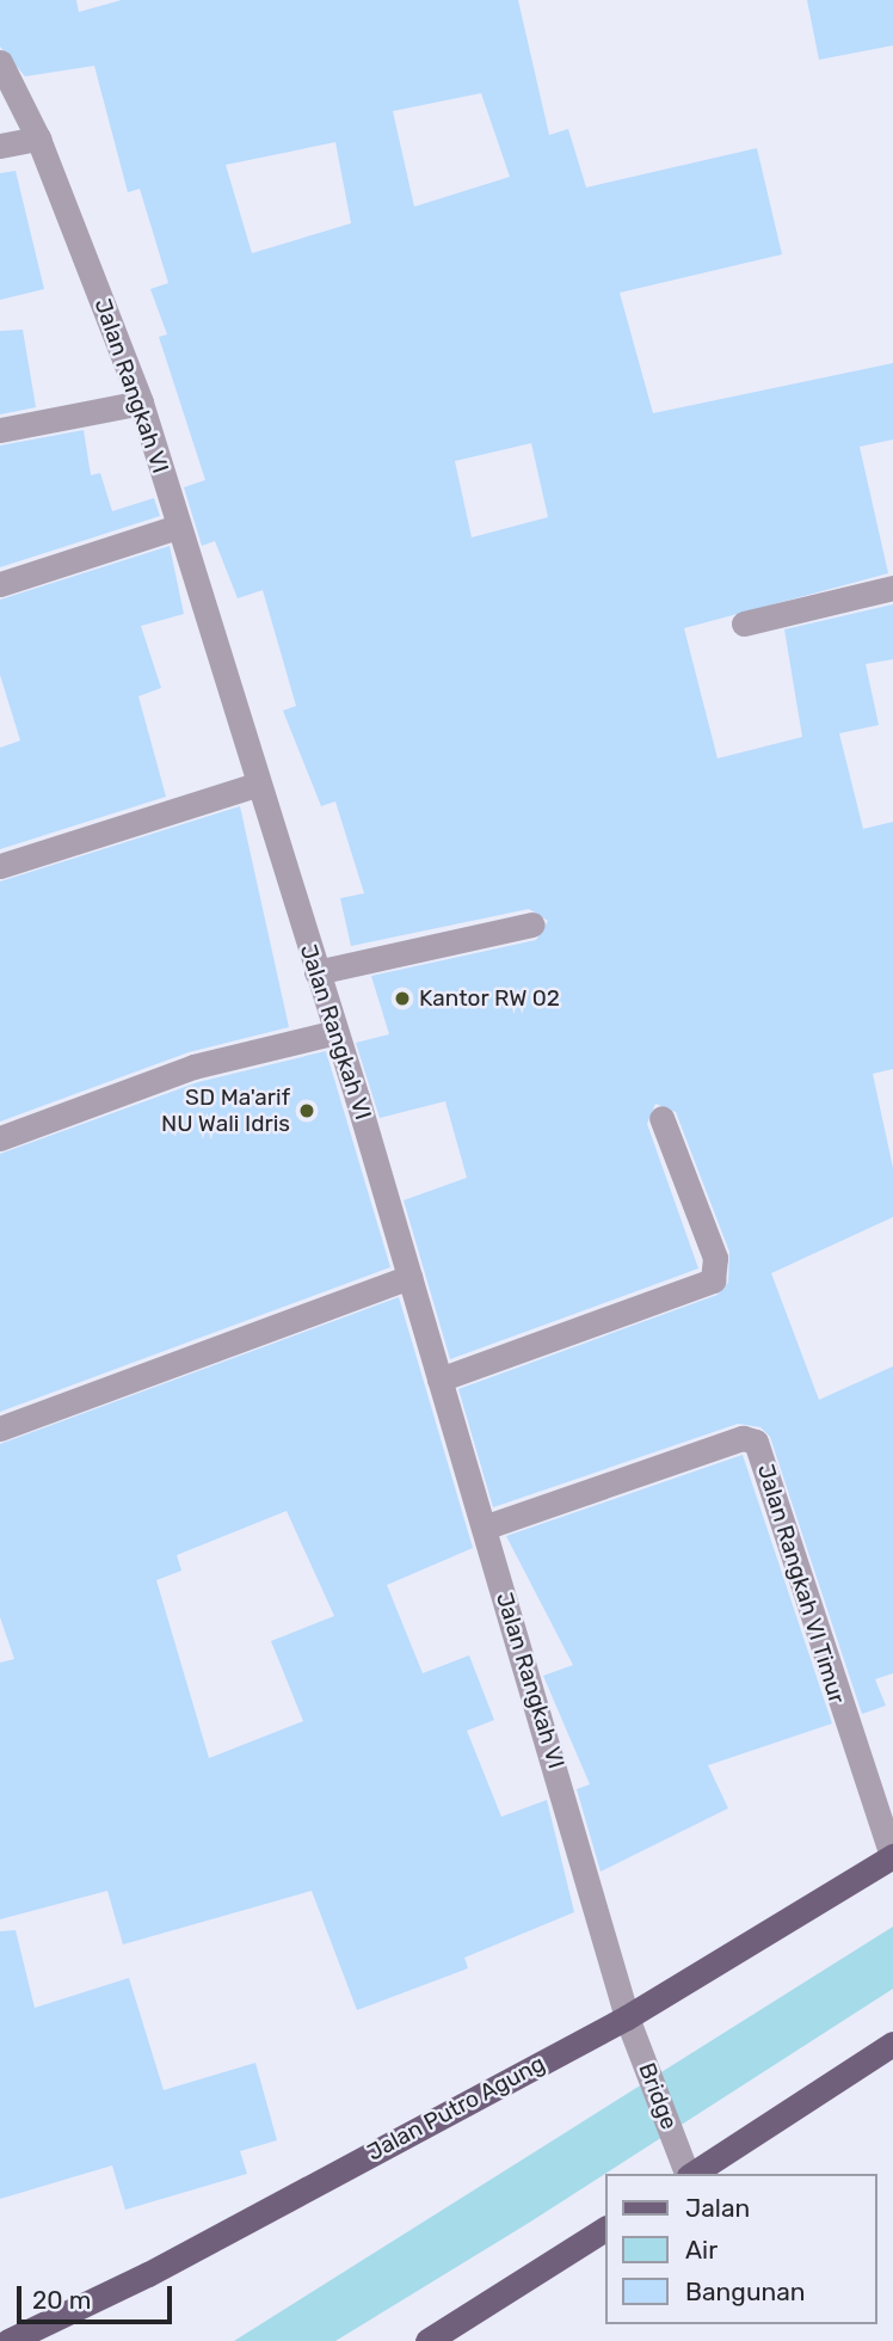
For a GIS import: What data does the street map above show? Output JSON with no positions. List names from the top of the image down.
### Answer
{
  "streets": {
    "main road": ["Jalan Putro Agung"],
    "street": ["Jalan Rangkah VI", "Jalan Rangkah VI Timur", "Bridge"]
  },
  "crossings": [
    ["Jalan Rangkah VI", "Jalan Rangkah VI Timur"],
    ["Jalan Rangkah VI", "Bridge"],
    ["Jalan Rangkah VI", "Jalan Putro Agung"],
    ["Jalan Rangkah VI Timur", "Jalan Putro Agung"],
    ["Bridge", "Jalan Putro Agung"]
  ],
  "places": ["Kantor RW 02", "SD Ma'arif NU Wali Idris"],
  "legend": ["Jalan", "Air", "Bangunan"],
  "scale_bar": "20 m"
}
